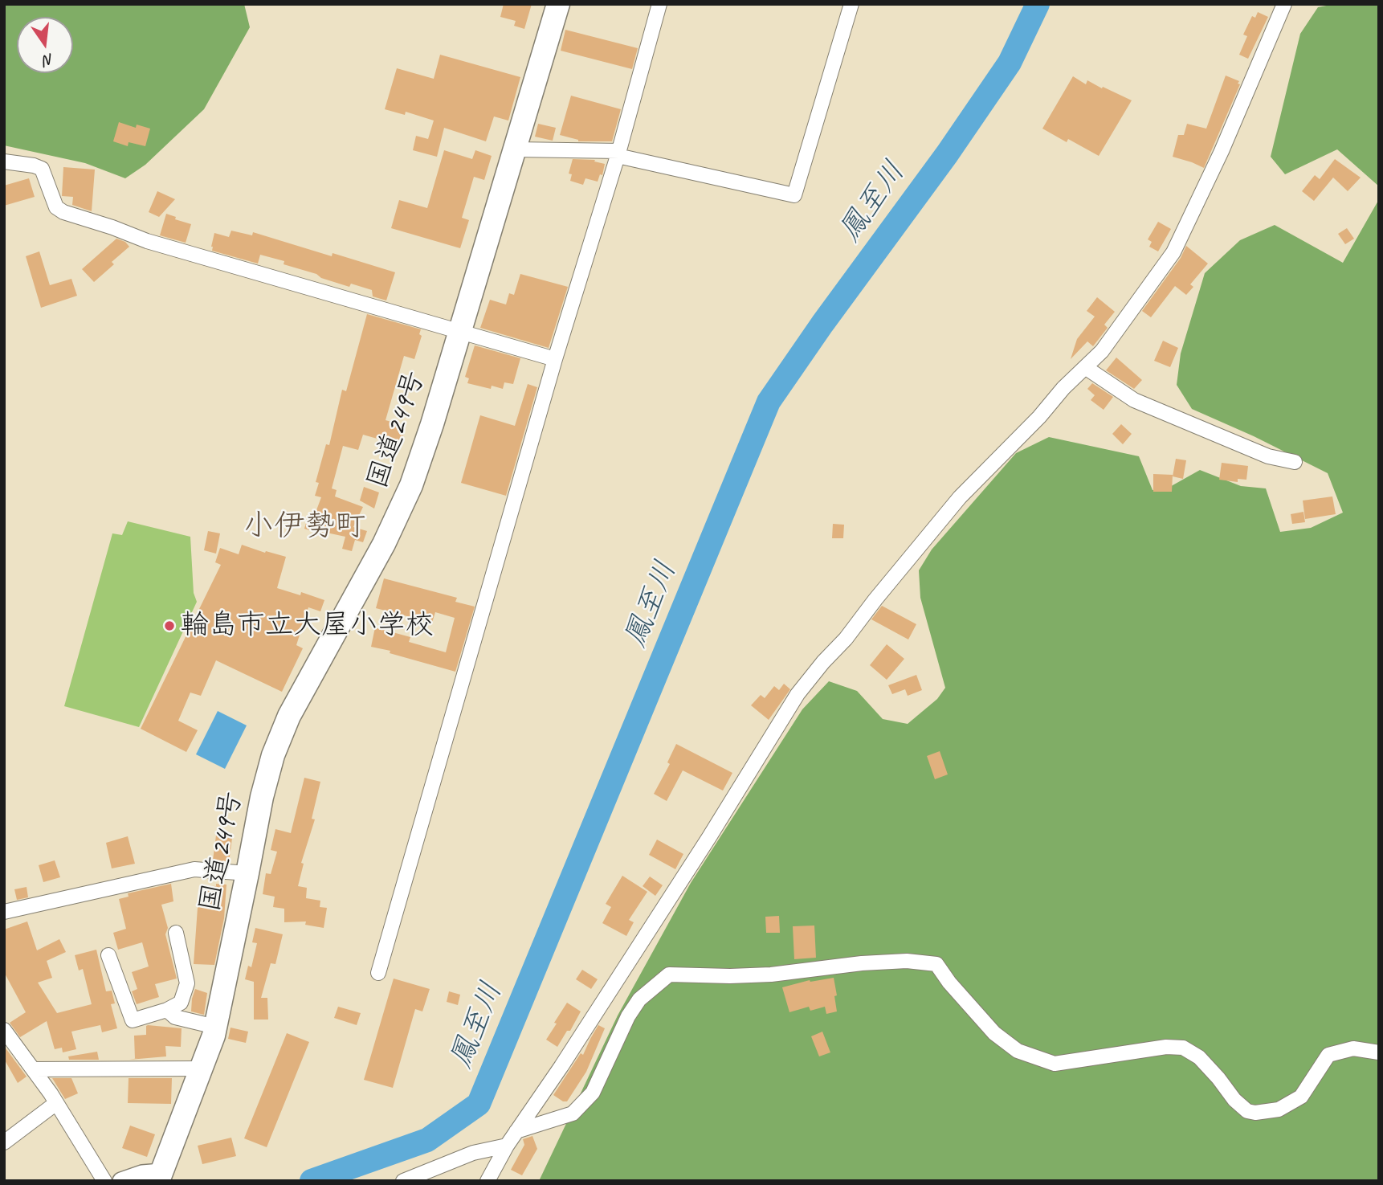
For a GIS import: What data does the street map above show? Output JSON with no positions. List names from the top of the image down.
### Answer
{
  "streets": {
    "highway": ["国道249号"]
  },
  "districts": ["小伊勢町"],
  "water": ["鳳至川"],
  "places": ["輪島市立大屋小学校"],
  "north": "bottom"
}
